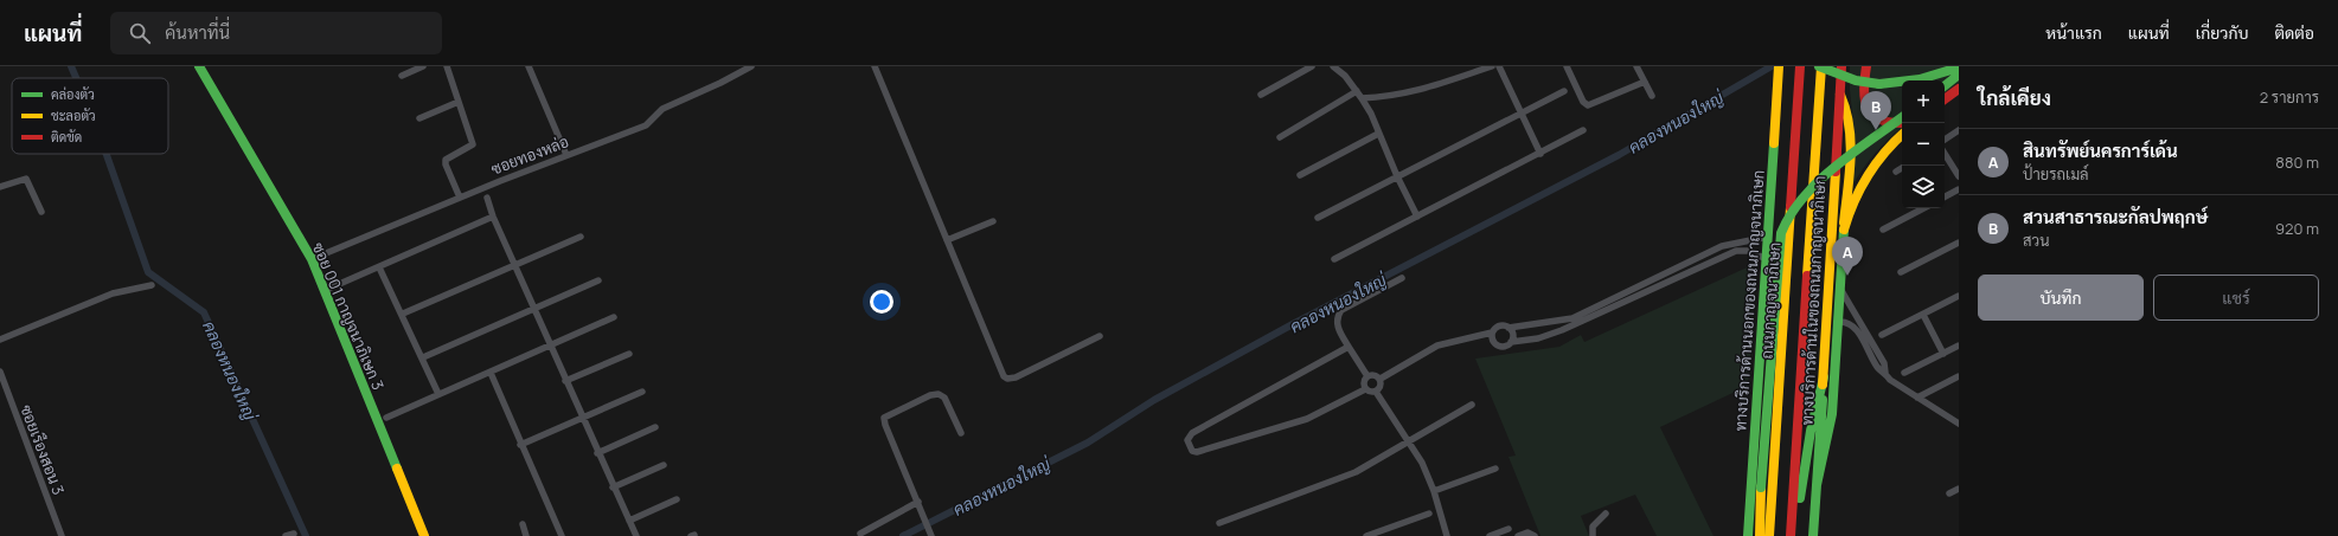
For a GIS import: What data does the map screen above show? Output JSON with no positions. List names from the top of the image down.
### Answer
{
  "streets": {
    "main road": [
      "ทางบริการด้านนอกของถนนกาญจนาภิเษก",
      "ถนนกาญจนาภิเษก",
      "ทางบริการด้านในของถนนกาญจนาภิเษก",
      "ซอย 001 กาญจนาภิเษก 3"
    ],
    "street": ["ซอยทองหล่อ", "ซอยเรืองสอน 3"]
  },
  "crossings": [
    ["ซอยทองหล่อ", "ซอย 001 กาญจนาภิเษก 3"]
  ],
  "water": ["คลองหนองใหญ่"],
  "legend": ["คล่องตัว", "ชะลอตัว", "ติดขัด"],
  "page": {
    "header": "แผนที่",
    "search": "ค้นหาที่นี่",
    "nav": [
      "หน้าแรก",
      "แผนที่",
      "เกี่ยวกับ",
      "ติดต่อ"
    ],
    "heading": ["ใกล้เคียง", "2 รายการ"],
    "map_buttons": ["+", "−"],
    "pins": ["B", "A"],
    "list": [
      {
        "mark": "A",
        "name": "สินทรัพย์นครการ์เด้น",
        "note": "ป้ายรถเมล์",
        "value": "880 m"
      },
      {
        "mark": "B",
        "name": "สวนสาธารณะกัลปพฤกษ์",
        "note": "สวน",
        "value": "920 m"
      }
    ],
    "buttons": ["บันทึก", "แชร์"]
  }
}
